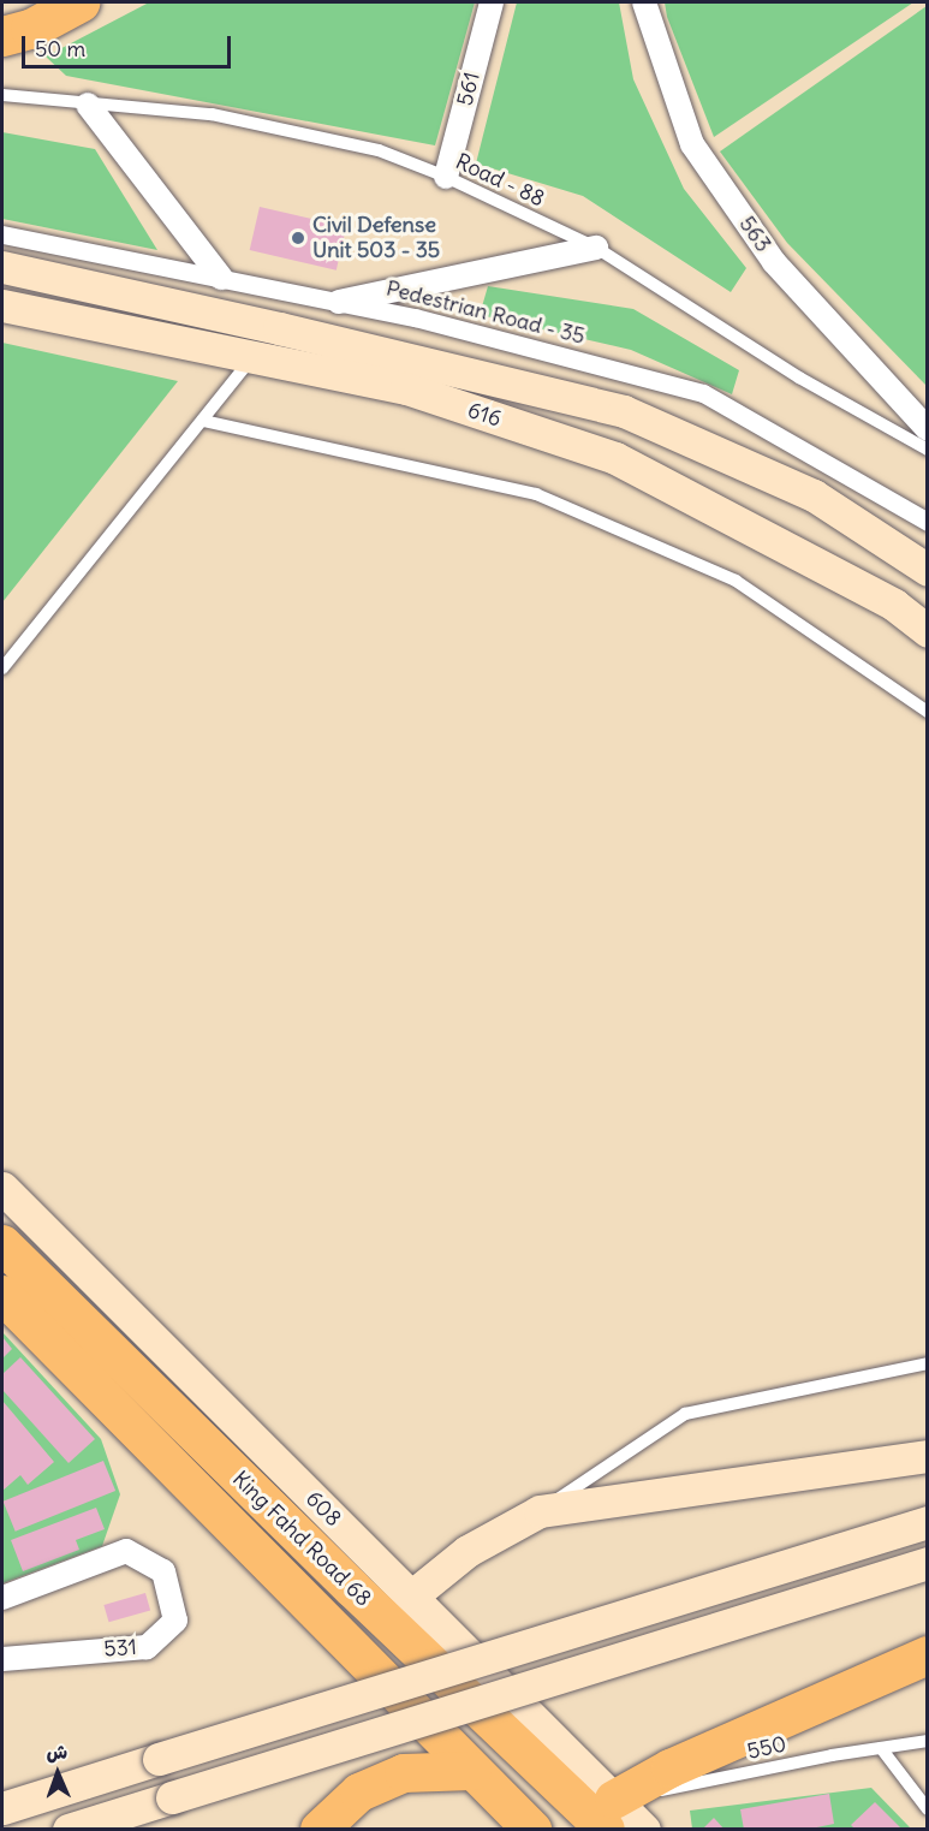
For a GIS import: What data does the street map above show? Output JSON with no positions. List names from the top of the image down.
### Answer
{
  "streets": {
    "main road": ["616", "608", "King Fahd Road 68"],
    "street": [
      "561",
      "563",
      "Pedestrian Road - 35",
      "531"
    ],
    "lane": ["Road - 88", "550"]
  },
  "crossings": [
    ["561", "Road - 88"],
    ["608", "King Fahd Road 68"],
    ["608", "550"],
    ["King Fahd Road 68", "550"]
  ],
  "places": ["Civil Defense Unit 503 - 35"],
  "scale_bar": "50 m",
  "north": "top"
}
